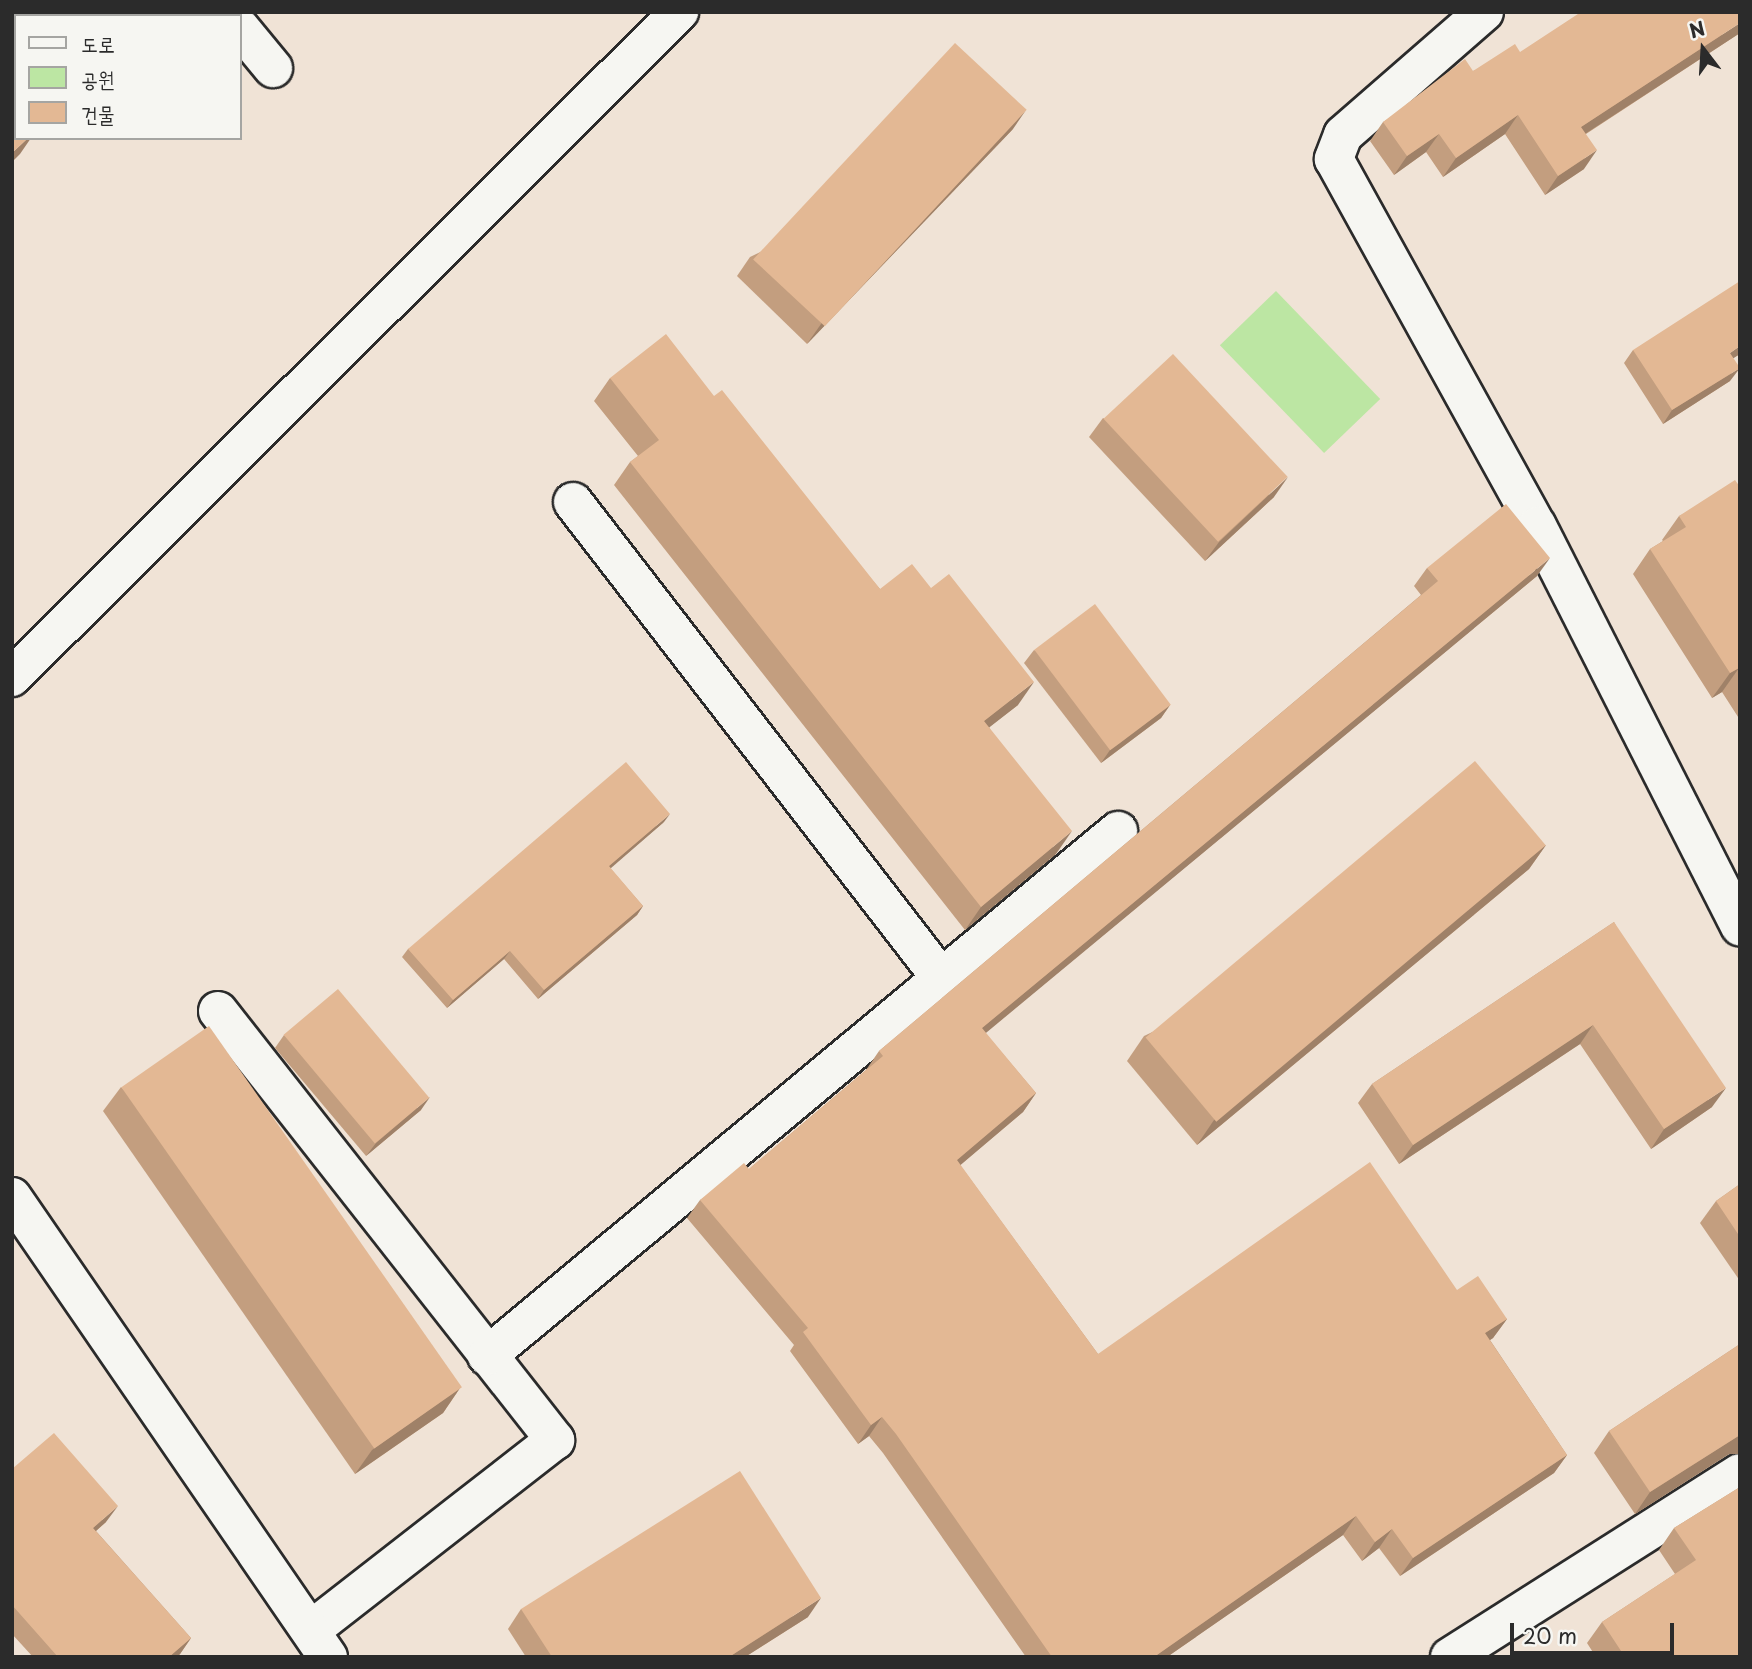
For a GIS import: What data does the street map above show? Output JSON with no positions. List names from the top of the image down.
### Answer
{
  "legend": ["도로", "공원", "건물"],
  "scale_bar": "20 m",
  "north": "top"
}
